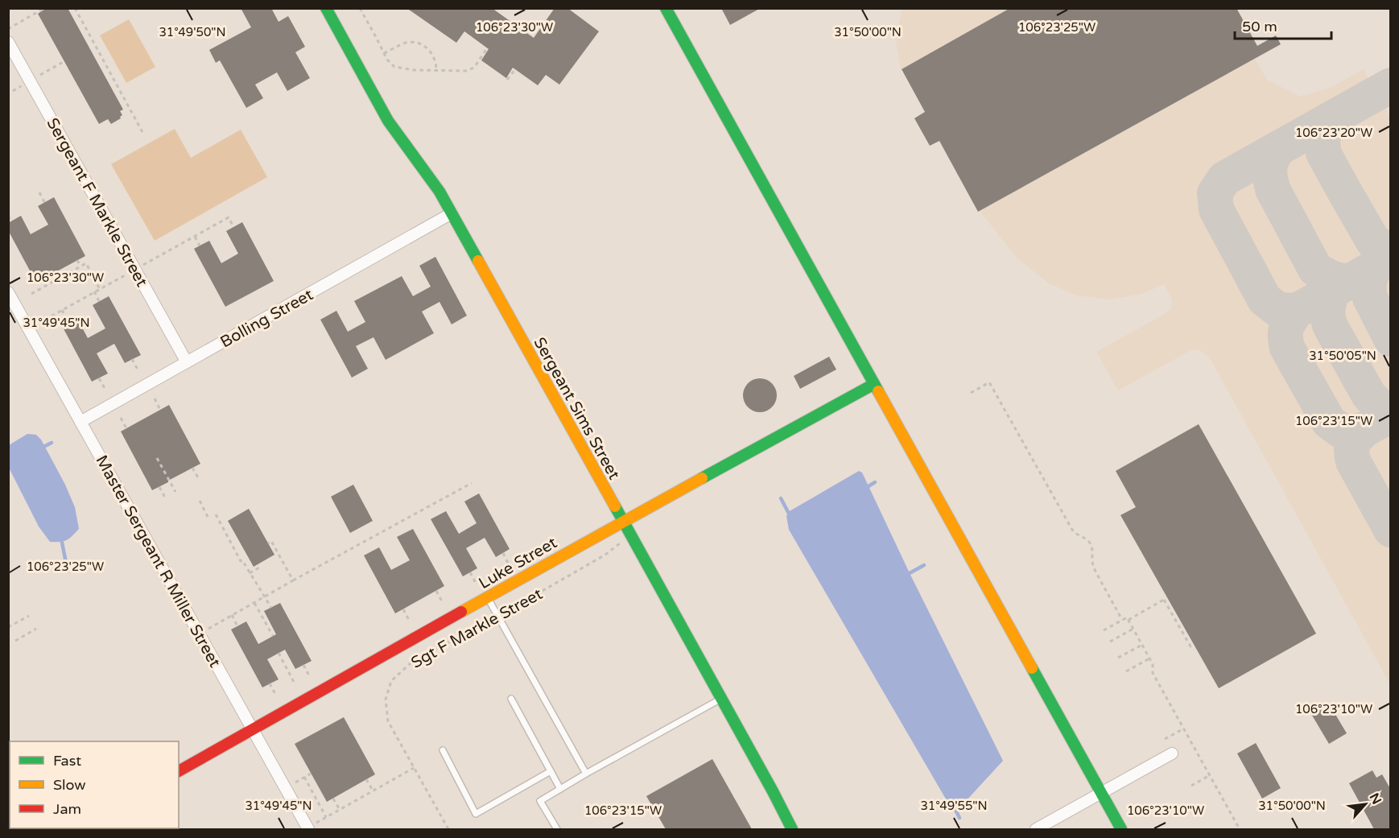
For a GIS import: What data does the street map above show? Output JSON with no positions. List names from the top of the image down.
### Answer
{
  "streets": {
    "street": [
      "Sergeant F Markle Street",
      "Bolling Street",
      "Sergeant Sims Street",
      "Master Sergeant R Miller Street",
      "Luke Street"
    ],
    "path": ["Sgt F Markle Street"]
  },
  "crossings": [
    ["Sergeant F Markle Street", "Bolling Street"],
    ["Bolling Street", "Sergeant Sims Street"],
    ["Bolling Street", "Master Sergeant R Miller Street"],
    ["Sergeant Sims Street", "Luke Street"],
    ["Sergeant Sims Street", "Sgt F Markle Street"],
    ["Master Sergeant R Miller Street", "Luke Street"]
  ],
  "legend": ["Fast", "Slow", "Jam"],
  "scale_bar": "50 m",
  "north": "top right",
  "coordinates": [
    "106°23'30\"W",
    "106°23'25\"W",
    "31°49'50\"N",
    "31°50'00\"N",
    "106°23'20\"W",
    "31°49'45\"N",
    "31°50'05\"N",
    "106°23'15\"W",
    "106°23'10\"W",
    "31°49'55\"N"
  ]
}
